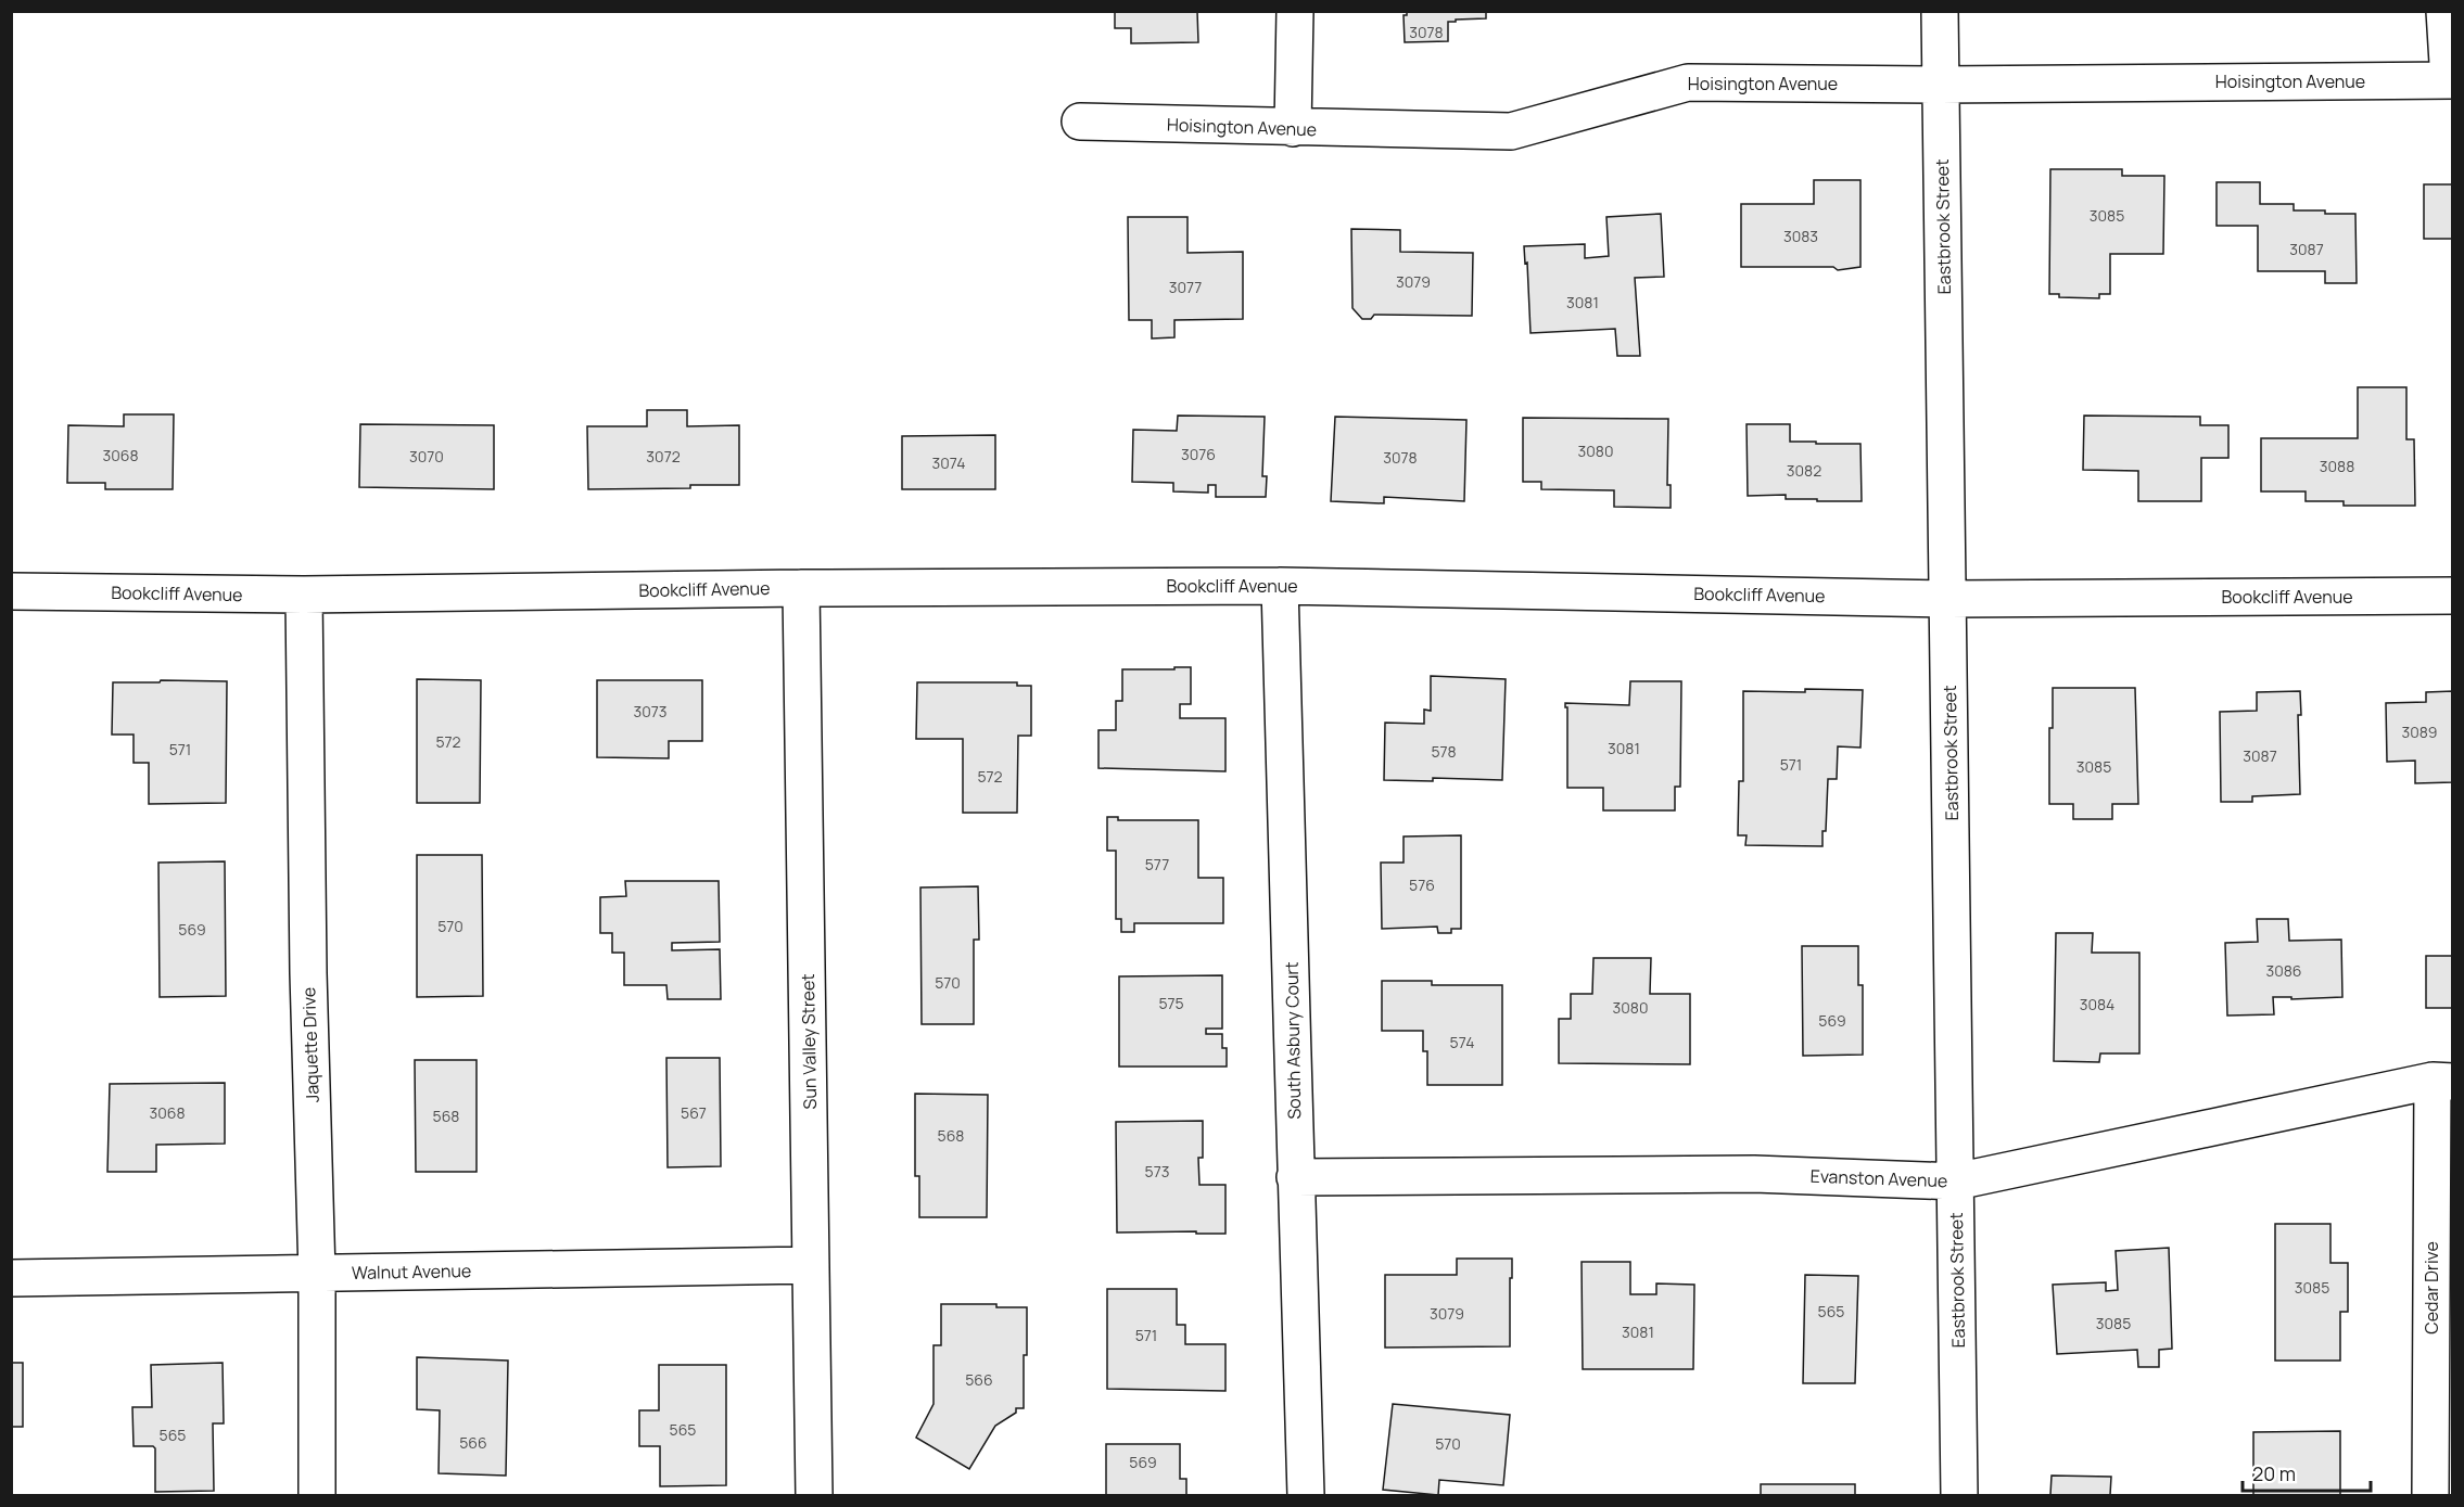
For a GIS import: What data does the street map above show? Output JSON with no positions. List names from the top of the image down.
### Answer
{
  "streets": {
    "street": [
      "Hoisington Avenue",
      "Eastbrook Street",
      "Bookcliff Avenue",
      "South Asbury Court",
      "Sun Valley Street",
      "Jaquette Drive",
      "Evanston Avenue",
      "Walnut Avenue",
      "Cedar Drive"
    ]
  },
  "crossings": [
    ["Hoisington Avenue", "Eastbrook Street"],
    ["Eastbrook Street", "Bookcliff Avenue"],
    ["Eastbrook Street", "Evanston Avenue"],
    ["Bookcliff Avenue", "South Asbury Court"],
    ["Bookcliff Avenue", "Sun Valley Street"],
    ["Bookcliff Avenue", "Jaquette Drive"],
    ["South Asbury Court", "Evanston Avenue"],
    ["Sun Valley Street", "Walnut Avenue"],
    ["Jaquette Drive", "Walnut Avenue"],
    ["Evanston Avenue", "Cedar Drive"]
  ],
  "house_numbers": [
    "3078",
    "3085",
    "3083",
    "3087",
    "3079",
    "3077",
    "3081",
    "3080",
    "3076",
    "3068",
    "3070",
    "3072",
    "3078",
    "3074",
    "3088",
    "3082",
    "3073",
    "3089",
    "572",
    "3081",
    "571",
    "578",
    "3087",
    "571",
    "3085",
    "572",
    "577",
    "576",
    "570",
    "569",
    "3086",
    "570",
    "575",
    "3084",
    "3080",
    "569",
    "574",
    "3068",
    "567",
    "568",
    "568",
    "573",
    "3085",
    "565",
    "3079",
    "3085",
    "3081",
    "571",
    "566",
    "565",
    "565",
    "566",
    "570",
    "569"
  ],
  "scale_bar": "20 m"
}
